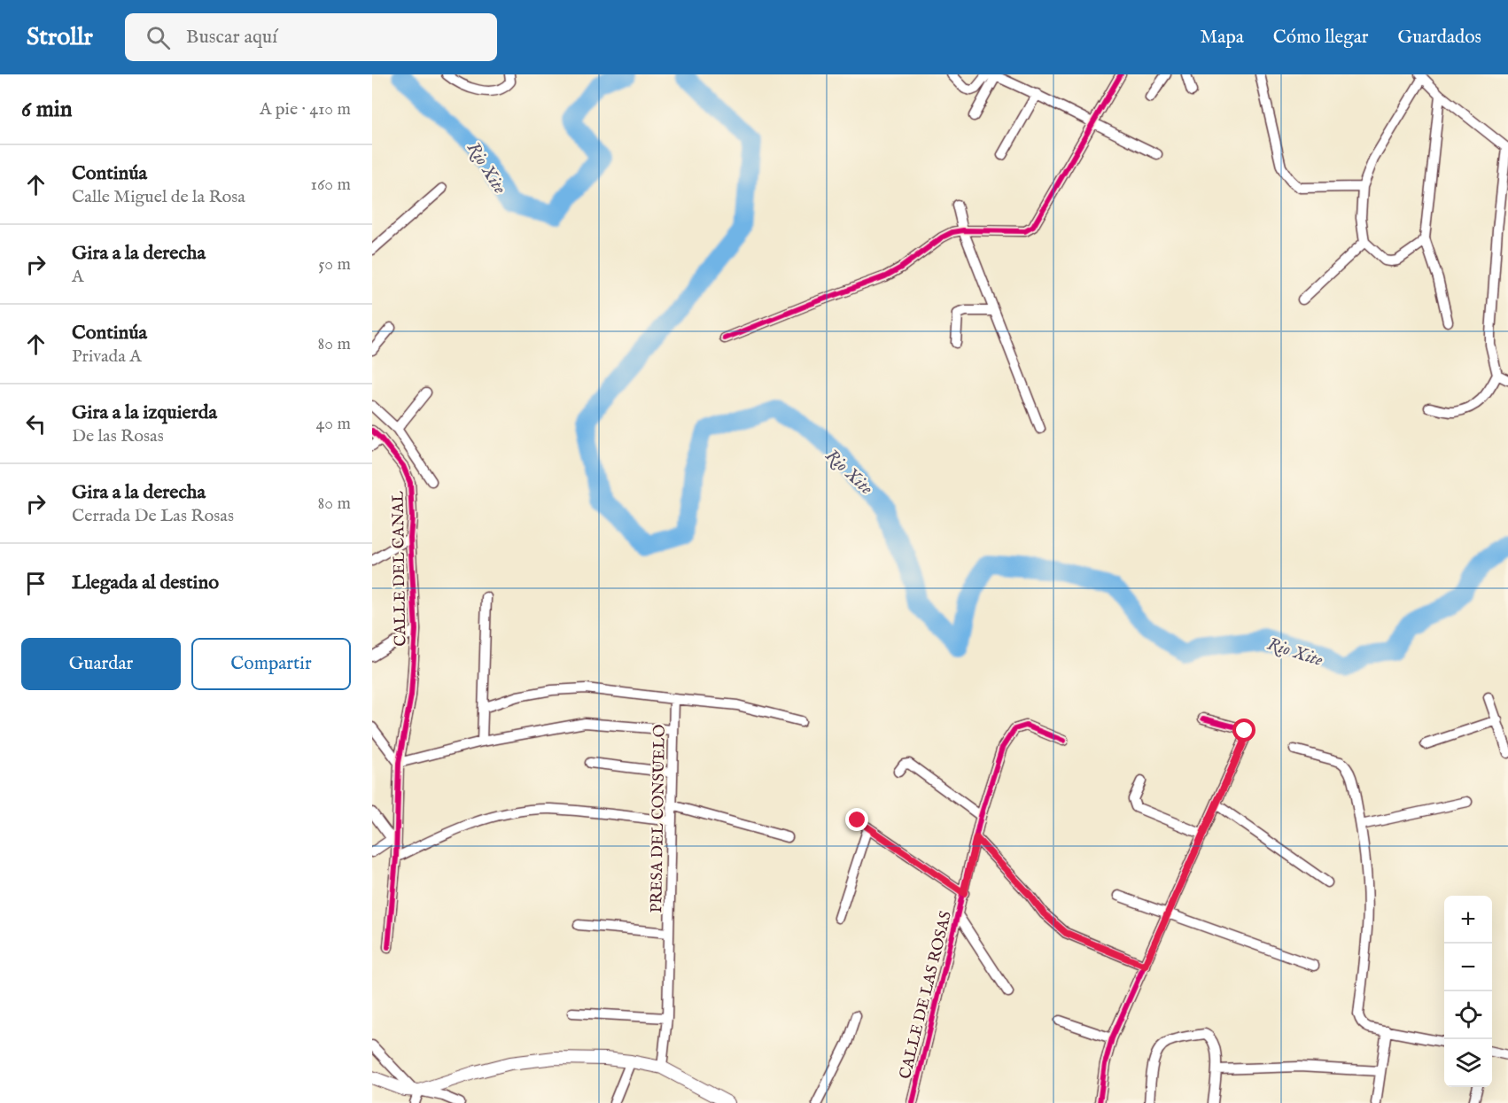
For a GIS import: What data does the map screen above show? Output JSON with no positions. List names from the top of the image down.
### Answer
{
  "streets": {
    "street": ["CALLE DEL CANAL", "PRESA DEL CONSUELO", "CALLE DE LAS ROSAS"]
  },
  "water": ["Rio Xite"],
  "page": {
    "header": "Strollr",
    "search": "Buscar aquí",
    "nav": ["Mapa", "Cómo llegar", "Guardados"],
    "heading": ["6 min", "A pie · 410 m"],
    "list": [
      ["Continúa", "Calle Miguel de la Rosa", "160 m"],
      ["Gira a la derecha", "A", "50 m"],
      ["Continúa", "Privada A", "80 m"],
      ["Gira a la izquierda", "De las Rosas", "40 m"],
      ["Gira a la derecha", "Cerrada De Las Rosas", "80 m"],
      "Llegada al destino"
    ],
    "buttons": ["Guardar", "Compartir"],
    "map_buttons": ["+", "−"]
  }
}
